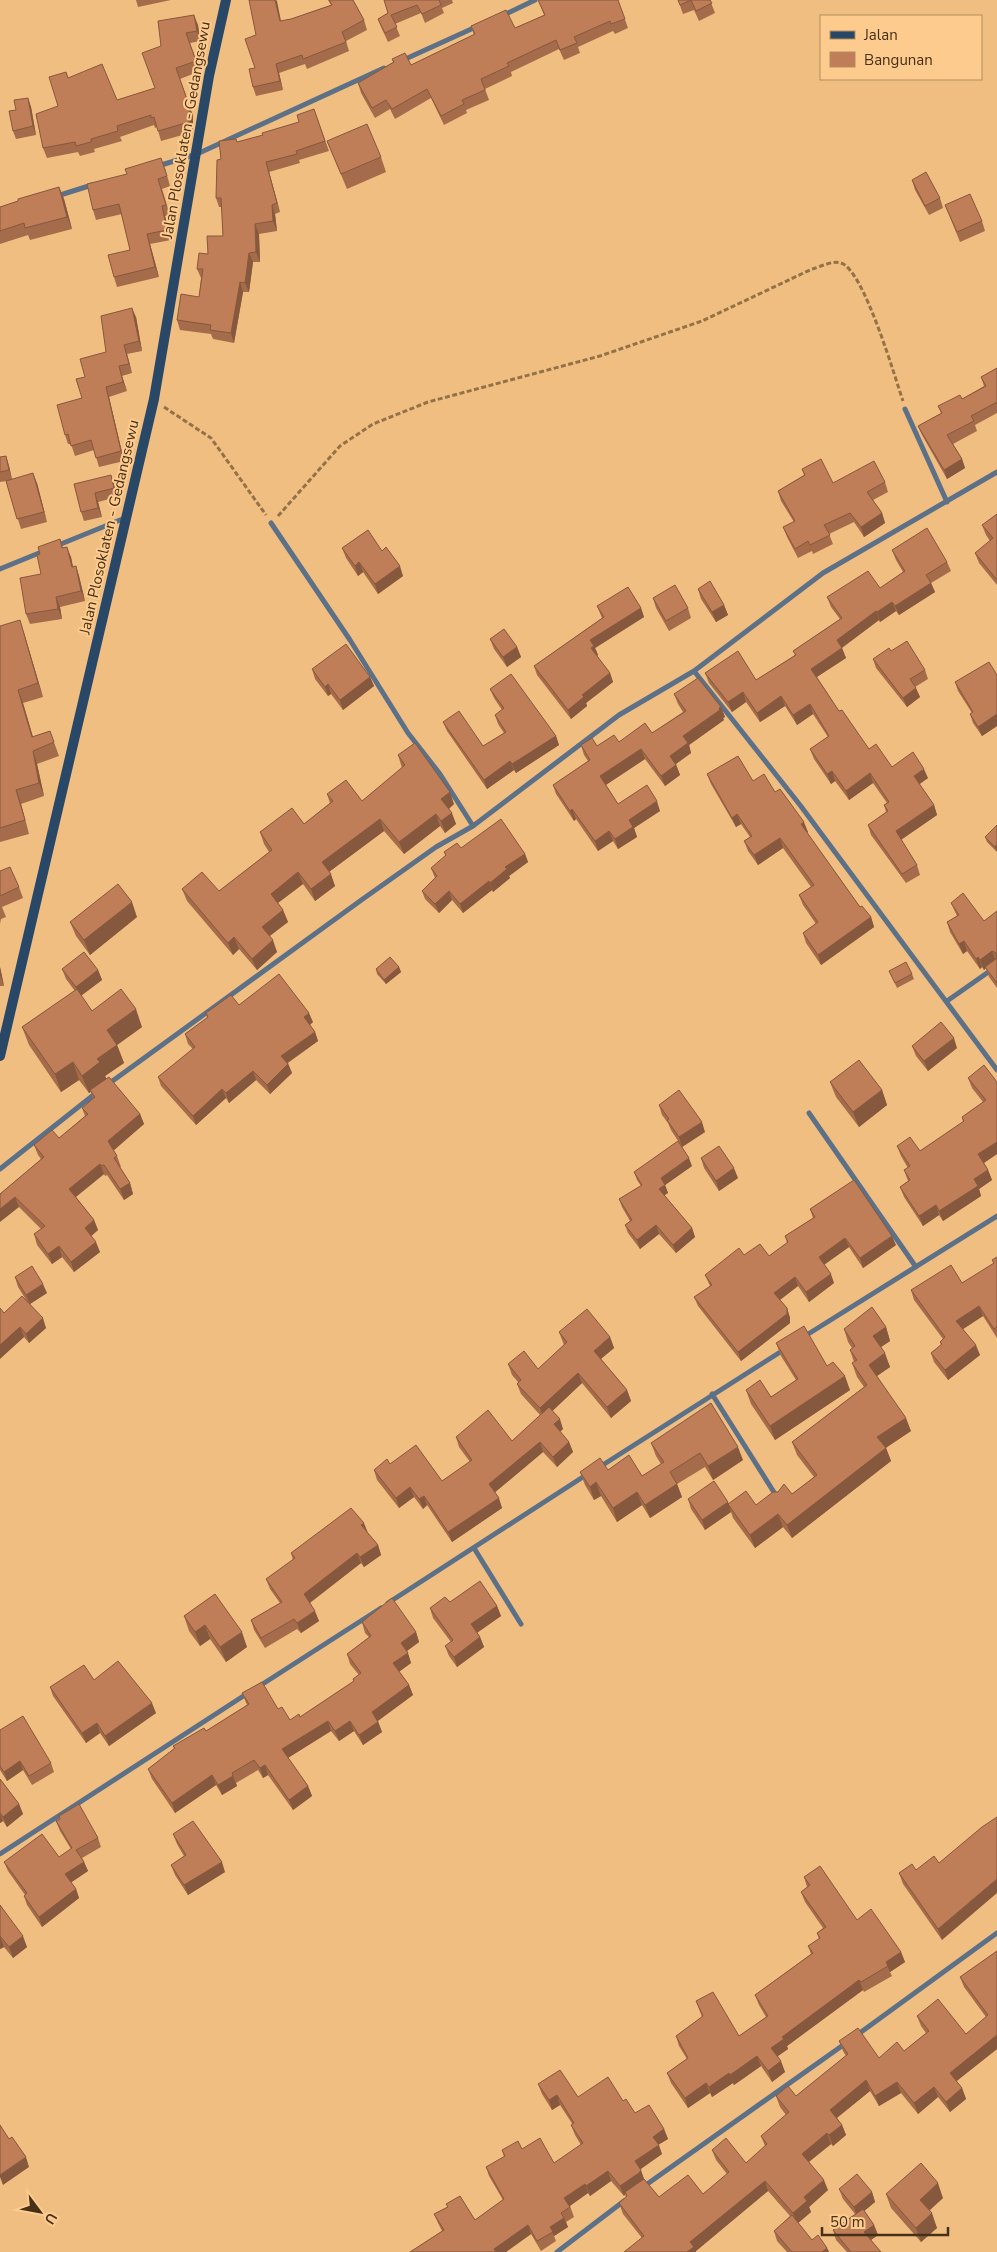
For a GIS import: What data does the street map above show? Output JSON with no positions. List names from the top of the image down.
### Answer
{
  "streets": {
    "main road": ["Jalan Plosoklaten - Gedangsewu"]
  },
  "legend": ["Jalan", "Bangunan"],
  "scale_bar": "50 m",
  "north": "bottom right"
}
